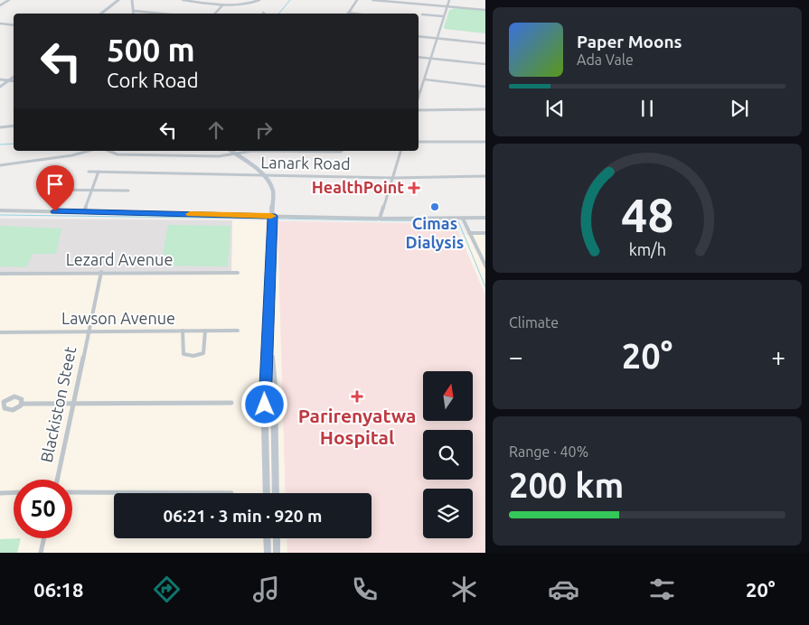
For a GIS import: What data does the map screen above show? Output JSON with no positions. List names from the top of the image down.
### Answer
{
  "streets": {
    "street": [
      "Lanark Road",
      "Lezard Avenue",
      "Lawson Avenue",
      "Blackiston Steet"
    ]
  },
  "crossings": [
    ["Lezard Avenue", "Blackiston Steet"],
    ["Lawson Avenue", "Blackiston Steet"]
  ],
  "places": {
    "health": ["HealthPoint", "Parirenyatwa Hospital"],
    "other": ["Cimas Dialysis"]
  },
  "north": "top",
  "page": {
    "turn": ["500 m", "Cork Road"],
    "song": ["Paper Moons", "Ada Vale"],
    "tile": [
      "Climate",
      ["Range · 40%", "200 km"]
    ],
    "heat": ["−", "20°", "+"],
    "limit": "50",
    "trip": "06:21 · 3 min · 920 m",
    "tabs": ["06:18", "20°"],
    "gauge": ["48", "km/h"]
  }
}
